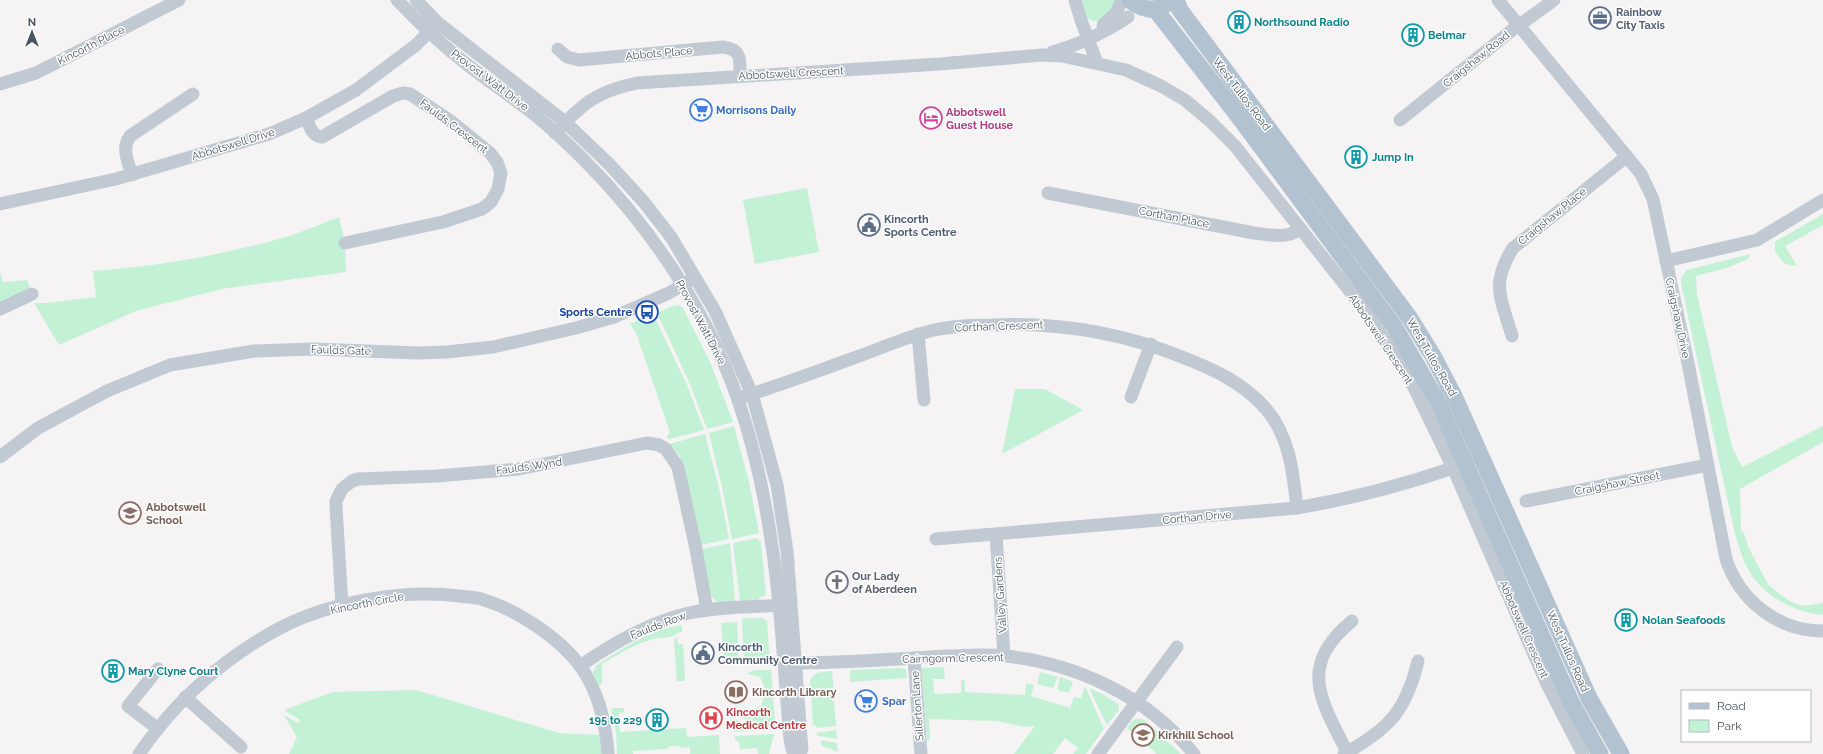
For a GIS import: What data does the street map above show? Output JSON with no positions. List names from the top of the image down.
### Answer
{
  "streets": {
    "main road": ["West Tullos Road"],
    "street": [
      "Kincorth Place",
      "Abbots Place",
      "Craigshaw Road",
      "Abbotswell Crescent",
      "Provost Watt Drive",
      "Faulds Crescent",
      "Abbotswell Drive",
      "Craigshaw Place",
      "Corthan Place",
      "Craigshaw Drive",
      "Corthan Crescent",
      "Faulds Gate",
      "Faulds Wynd",
      "Craigshaw Street",
      "Corthan Drive",
      "Valley Gardens",
      "Kincorth Circle",
      "Faulds Row",
      "Cairngorm Crescent",
      "Sillerton Lane"
    ]
  },
  "crossings": [
    ["Abbots Place", "Abbotswell Crescent"],
    ["Craigshaw Road", "Craigshaw Drive"],
    ["Abbotswell Crescent", "Provost Watt Drive"],
    ["Abbotswell Crescent", "Corthan Place"],
    ["Abbotswell Crescent", "Corthan Drive"],
    ["Provost Watt Drive", "Abbotswell Drive"],
    ["Provost Watt Drive", "Corthan Crescent"],
    ["Provost Watt Drive", "Faulds Gate"],
    ["Provost Watt Drive", "Faulds Row"],
    ["Provost Watt Drive", "Cairngorm Crescent"],
    ["Faulds Crescent", "Abbotswell Drive"],
    ["Craigshaw Place", "Craigshaw Drive"],
    ["Craigshaw Drive", "Craigshaw Street"],
    ["Corthan Crescent", "Corthan Drive"],
    ["Faulds Wynd", "Kincorth Circle"],
    ["Faulds Wynd", "Faulds Row"],
    ["Corthan Drive", "Valley Gardens"],
    ["Valley Gardens", "Cairngorm Crescent"],
    ["Kincorth Circle", "Faulds Row"],
    ["Cairngorm Crescent", "Sillerton Lane"]
  ],
  "places": {
    "office": ["Rainbow City Taxis"],
    "building": [
      "Northsound Radio",
      "Belmar",
      "Jump In",
      "Nolan Seafoods",
      "Mary Clyne Court",
      "195 to 229"
    ],
    "supermarket": ["Morrisons Daily", "Spar"],
    "hotel": ["Abbotswell Guest House"],
    "public building": ["Kincorth Sports Centre", "Kincorth Community Centre"],
    "bus stop": ["Sports Centre"],
    "school or university": ["Abbotswell School", "Kirkhill School"],
    "church": ["Our Lady of Aberdeen"],
    "library": ["Kincorth Library"],
    "hospital": ["Kincorth Medical Centre"]
  },
  "legend": ["Road", "Park"],
  "north": "top"
}
